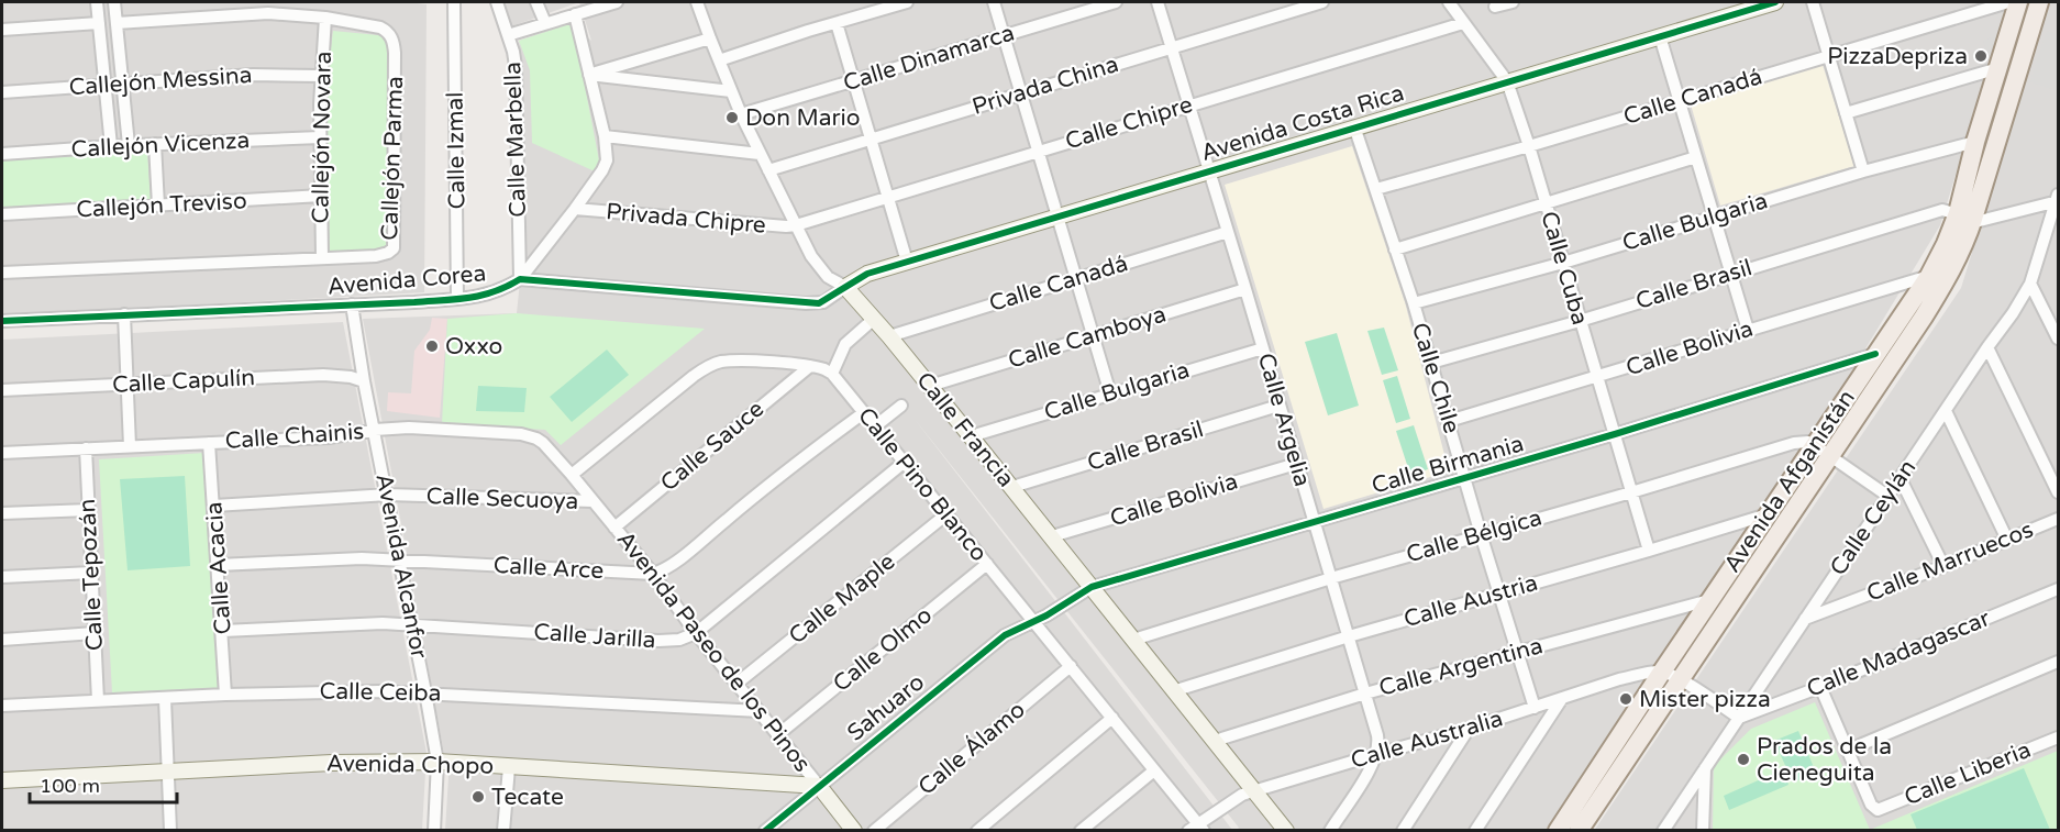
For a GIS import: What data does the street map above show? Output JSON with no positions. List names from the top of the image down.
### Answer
{
  "streets": {
    "main road": ["Avenida Afganistán"],
    "street": [
      "Calle Dinamarca",
      "Callejón Messina",
      "Privada China",
      "Calle Canadá",
      "Calle Chipre",
      "Avenida Costa Rica",
      "Callejón Novara",
      "Calle Marbella",
      "Callejón Vicenza",
      "Calle Izmal",
      "Callejón Parma",
      "Callejón Treviso",
      "Privada Chipre",
      "Calle Bulgaria",
      "Calle Cuba",
      "Avenida Corea",
      "Calle Brasil",
      "Calle Camboya",
      "Calle Bolivia",
      "Calle Chile",
      "Calle Capulín",
      "Calle Argelia",
      "Calle Francia",
      "Calle Chainis",
      "Calle Sauce",
      "Calle Birmania",
      "Calle Pino Blanco",
      "Calle Secuoya",
      "Calle Ceylán",
      "Calle Bélgica",
      "Calle Marruecos",
      "Avenida Alcanfor",
      "Calle Acacia",
      "Calle Arce",
      "Calle Tepozán",
      "Calle Maple",
      "Calle Austria",
      "Calle Jarilla",
      "Calle Olmo",
      "Avenida Paseo de los Pinos",
      "Calle Madagascar",
      "Calle Argentina",
      "Calle Ceiba",
      "Sahuaro",
      "Calle Australia",
      "Calle Álamo",
      "Avenida Chopo",
      "Calle Liberia"
    ]
  },
  "crossings": [
    ["Calle Dinamarca", "Calle Francia"],
    ["Callejón Messina", "Callejón Novara"],
    ["Privada China", "Calle Argelia"],
    ["Privada China", "Calle Francia"],
    ["Calle Canadá", "Calle Cuba"],
    ["Calle Canadá", "Calle Chile"],
    ["Calle Canadá", "Calle Argelia"],
    ["Calle Canadá", "Calle Francia"],
    ["Calle Chipre", "Privada Chipre"],
    ["Calle Chipre", "Calle Cuba"],
    ["Calle Chipre", "Calle Argelia"],
    ["Calle Chipre", "Calle Francia"],
    ["Avenida Costa Rica", "Calle Cuba"],
    ["Avenida Costa Rica", "Avenida Corea"],
    ["Avenida Costa Rica", "Calle Chile"],
    ["Avenida Costa Rica", "Calle Argelia"],
    ["Avenida Costa Rica", "Calle Francia"],
    ["Callejón Novara", "Callejón Vicenza"],
    ["Callejón Novara", "Callejón Parma"],
    ["Callejón Novara", "Callejón Treviso"],
    ["Calle Marbella", "Avenida Corea"],
    ["Calle Izmal", "Avenida Corea"],
    ["Privada Chipre", "Calle Francia"],
    ["Calle Bulgaria", "Calle Cuba"],
    ["Calle Bulgaria", "Calle Chile"],
    ["Calle Bulgaria", "Calle Argelia"],
    ["Calle Bulgaria", "Calle Francia"],
    ["Calle Bulgaria", "Avenida Afganistán"],
    ["Calle Cuba", "Calle Brasil"],
    ["Calle Cuba", "Calle Bolivia"],
    ["Calle Cuba", "Calle Birmania"],
    ["Calle Cuba", "Calle Bélgica"],
    ["Calle Cuba", "Calle Austria"],
    ["Avenida Corea", "Calle Francia"],
    ["Avenida Corea", "Avenida Alcanfor"],
    ["Calle Brasil", "Calle Chile"],
    ["Calle Brasil", "Calle Argelia"],
    ["Calle Brasil", "Calle Francia"],
    ["Calle Brasil", "Avenida Afganistán"],
    ["Calle Brasil", "Calle Ceylán"],
    ["Calle Camboya", "Calle Argelia"],
    ["Calle Camboya", "Calle Francia"],
    ["Calle Bolivia", "Calle Chile"],
    ["Calle Bolivia", "Calle Argelia"],
    ["Calle Bolivia", "Calle Francia"],
    ["Calle Bolivia", "Avenida Afganistán"],
    ["Calle Chile", "Calle Birmania"],
    ["Calle Chile", "Calle Bélgica"],
    ["Calle Chile", "Calle Austria"],
    ["Calle Chile", "Calle Argentina"],
    ["Calle Chile", "Calle Australia"],
    ["Calle Capulín", "Avenida Alcanfor"],
    ["Calle Argelia", "Calle Birmania"],
    ["Calle Argelia", "Calle Bélgica"],
    ["Calle Argelia", "Calle Austria"],
    ["Calle Argelia", "Calle Argentina"],
    ["Calle Argelia", "Calle Australia"],
    ["Calle Francia", "Calle Birmania"],
    ["Calle Francia", "Calle Bélgica"],
    ["Calle Francia", "Calle Austria"],
    ["Calle Francia", "Calle Argentina"],
    ["Calle Francia", "Calle Australia"],
    ["Calle Chainis", "Avenida Alcanfor"],
    ["Calle Chainis", "Calle Acacia"],
    ["Calle Chainis", "Calle Tepozán"],
    ["Calle Chainis", "Avenida Paseo de los Pinos"],
    ["Calle Sauce", "Avenida Paseo de los Pinos"],
    ["Calle Birmania", "Avenida Afganistán"],
    ["Calle Birmania", "Calle Pino Blanco"],
    ["Calle Birmania", "Sahuaro"],
    ["Avenida Afganistán", "Calle Bélgica"],
    ["Avenida Afganistán", "Calle Austria"],
    ["Avenida Afganistán", "Calle Argentina"],
    ["Avenida Afganistán", "Calle Australia"],
    ["Calle Pino Blanco", "Calle Maple"],
    ["Calle Pino Blanco", "Calle Jarilla"],
    ["Calle Pino Blanco", "Calle Olmo"],
    ["Calle Pino Blanco", "Sahuaro"],
    ["Calle Pino Blanco", "Calle Australia"],
    ["Calle Pino Blanco", "Calle Álamo"],
    ["Calle Secuoya", "Avenida Alcanfor"],
    ["Calle Secuoya", "Calle Acacia"],
    ["Calle Secuoya", "Avenida Paseo de los Pinos"],
    ["Calle Ceylán", "Calle Marruecos"],
    ["Calle Ceylán", "Calle Madagascar"],
    ["Avenida Alcanfor", "Calle Arce"],
    ["Avenida Alcanfor", "Calle Jarilla"],
    ["Avenida Alcanfor", "Calle Ceiba"],
    ["Avenida Alcanfor", "Avenida Chopo"],
    ["Calle Acacia", "Calle Arce"],
    ["Calle Acacia", "Calle Jarilla"],
    ["Calle Acacia", "Calle Ceiba"],
    ["Calle Arce", "Avenida Paseo de los Pinos"],
    ["Calle Tepozán", "Calle Ceiba"],
    ["Calle Maple", "Avenida Paseo de los Pinos"],
    ["Calle Jarilla", "Avenida Paseo de los Pinos"],
    ["Calle Olmo", "Avenida Paseo de los Pinos"],
    ["Avenida Paseo de los Pinos", "Calle Ceiba"],
    ["Avenida Paseo de los Pinos", "Sahuaro"],
    ["Avenida Paseo de los Pinos", "Avenida Chopo"],
    ["Sahuaro", "Avenida Chopo"]
  ],
  "places": [
    "PizzaDepriza",
    "Don Mario",
    "Oxxo",
    "Mister pizza",
    "Prados de la Cieneguita",
    "Tecate"
  ],
  "scale_bar": "100 m"
}
